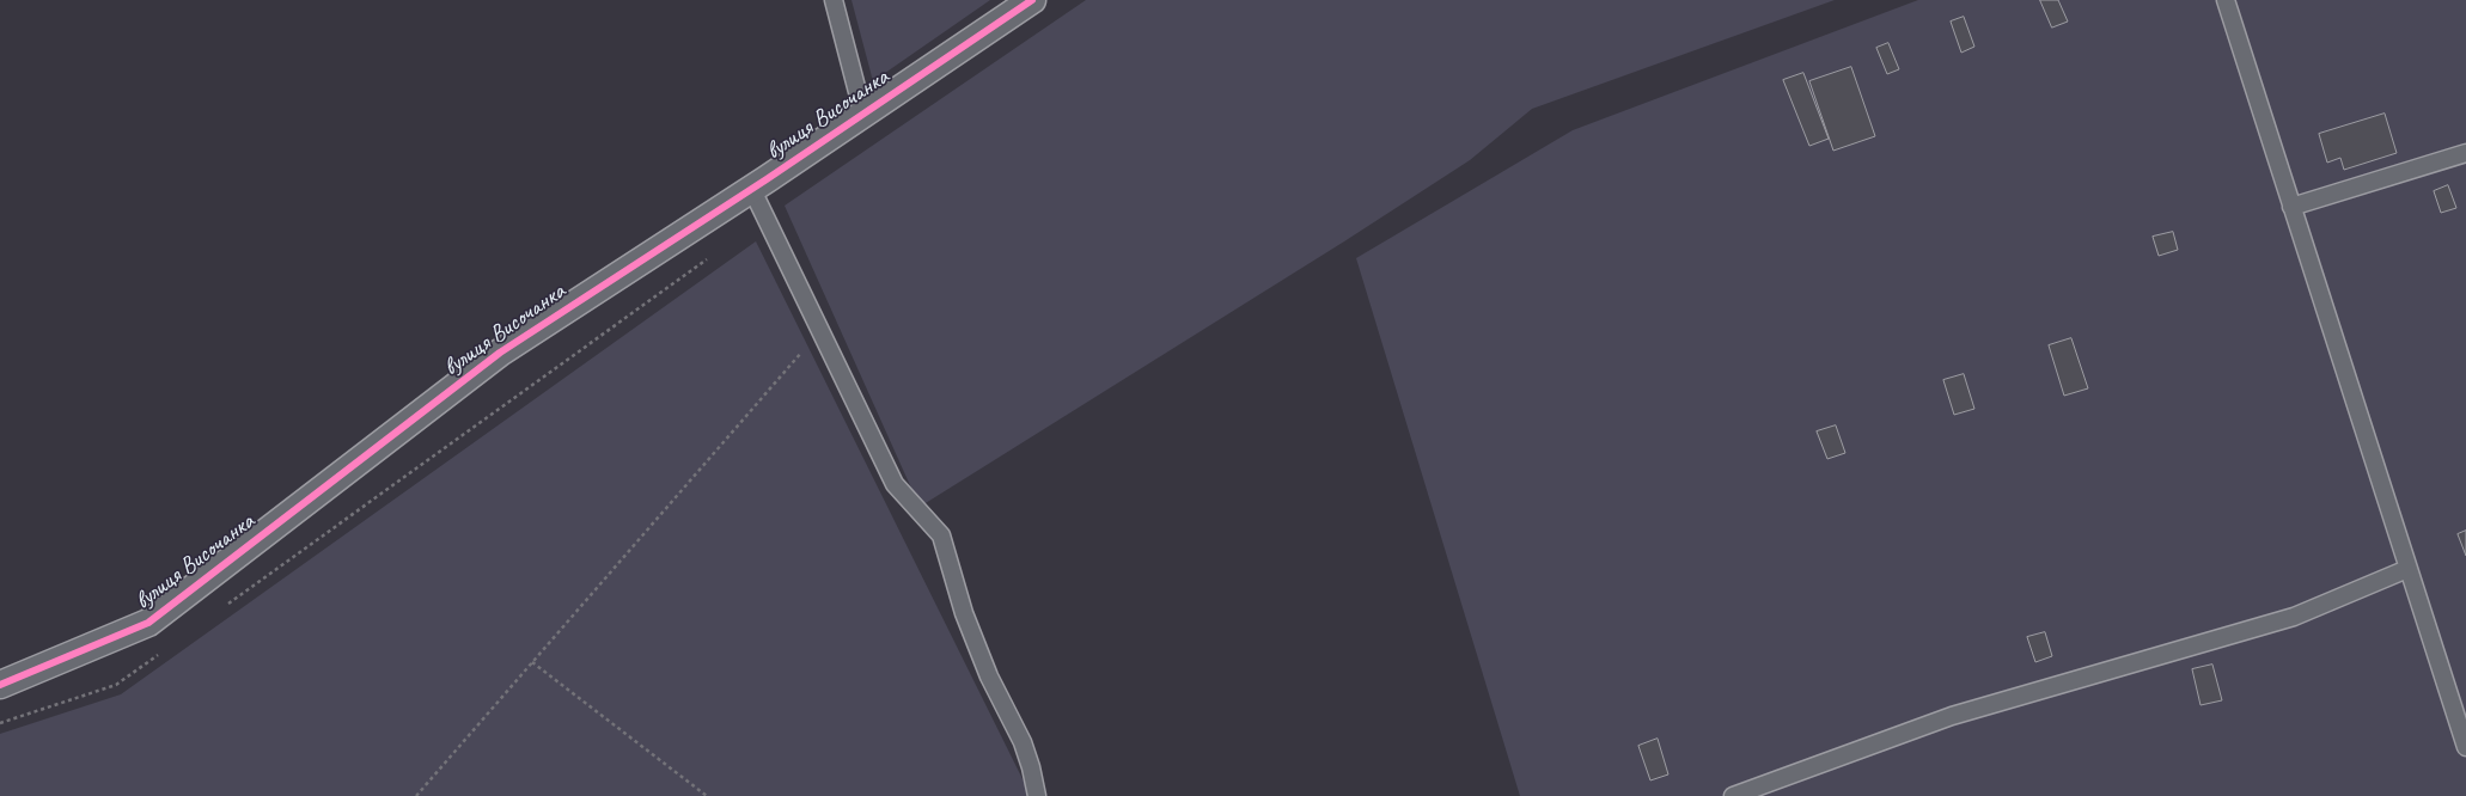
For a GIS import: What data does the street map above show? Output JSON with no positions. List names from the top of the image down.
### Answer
{
  "streets": {
    "street": ["вулиця Височанка"]
  }
}
